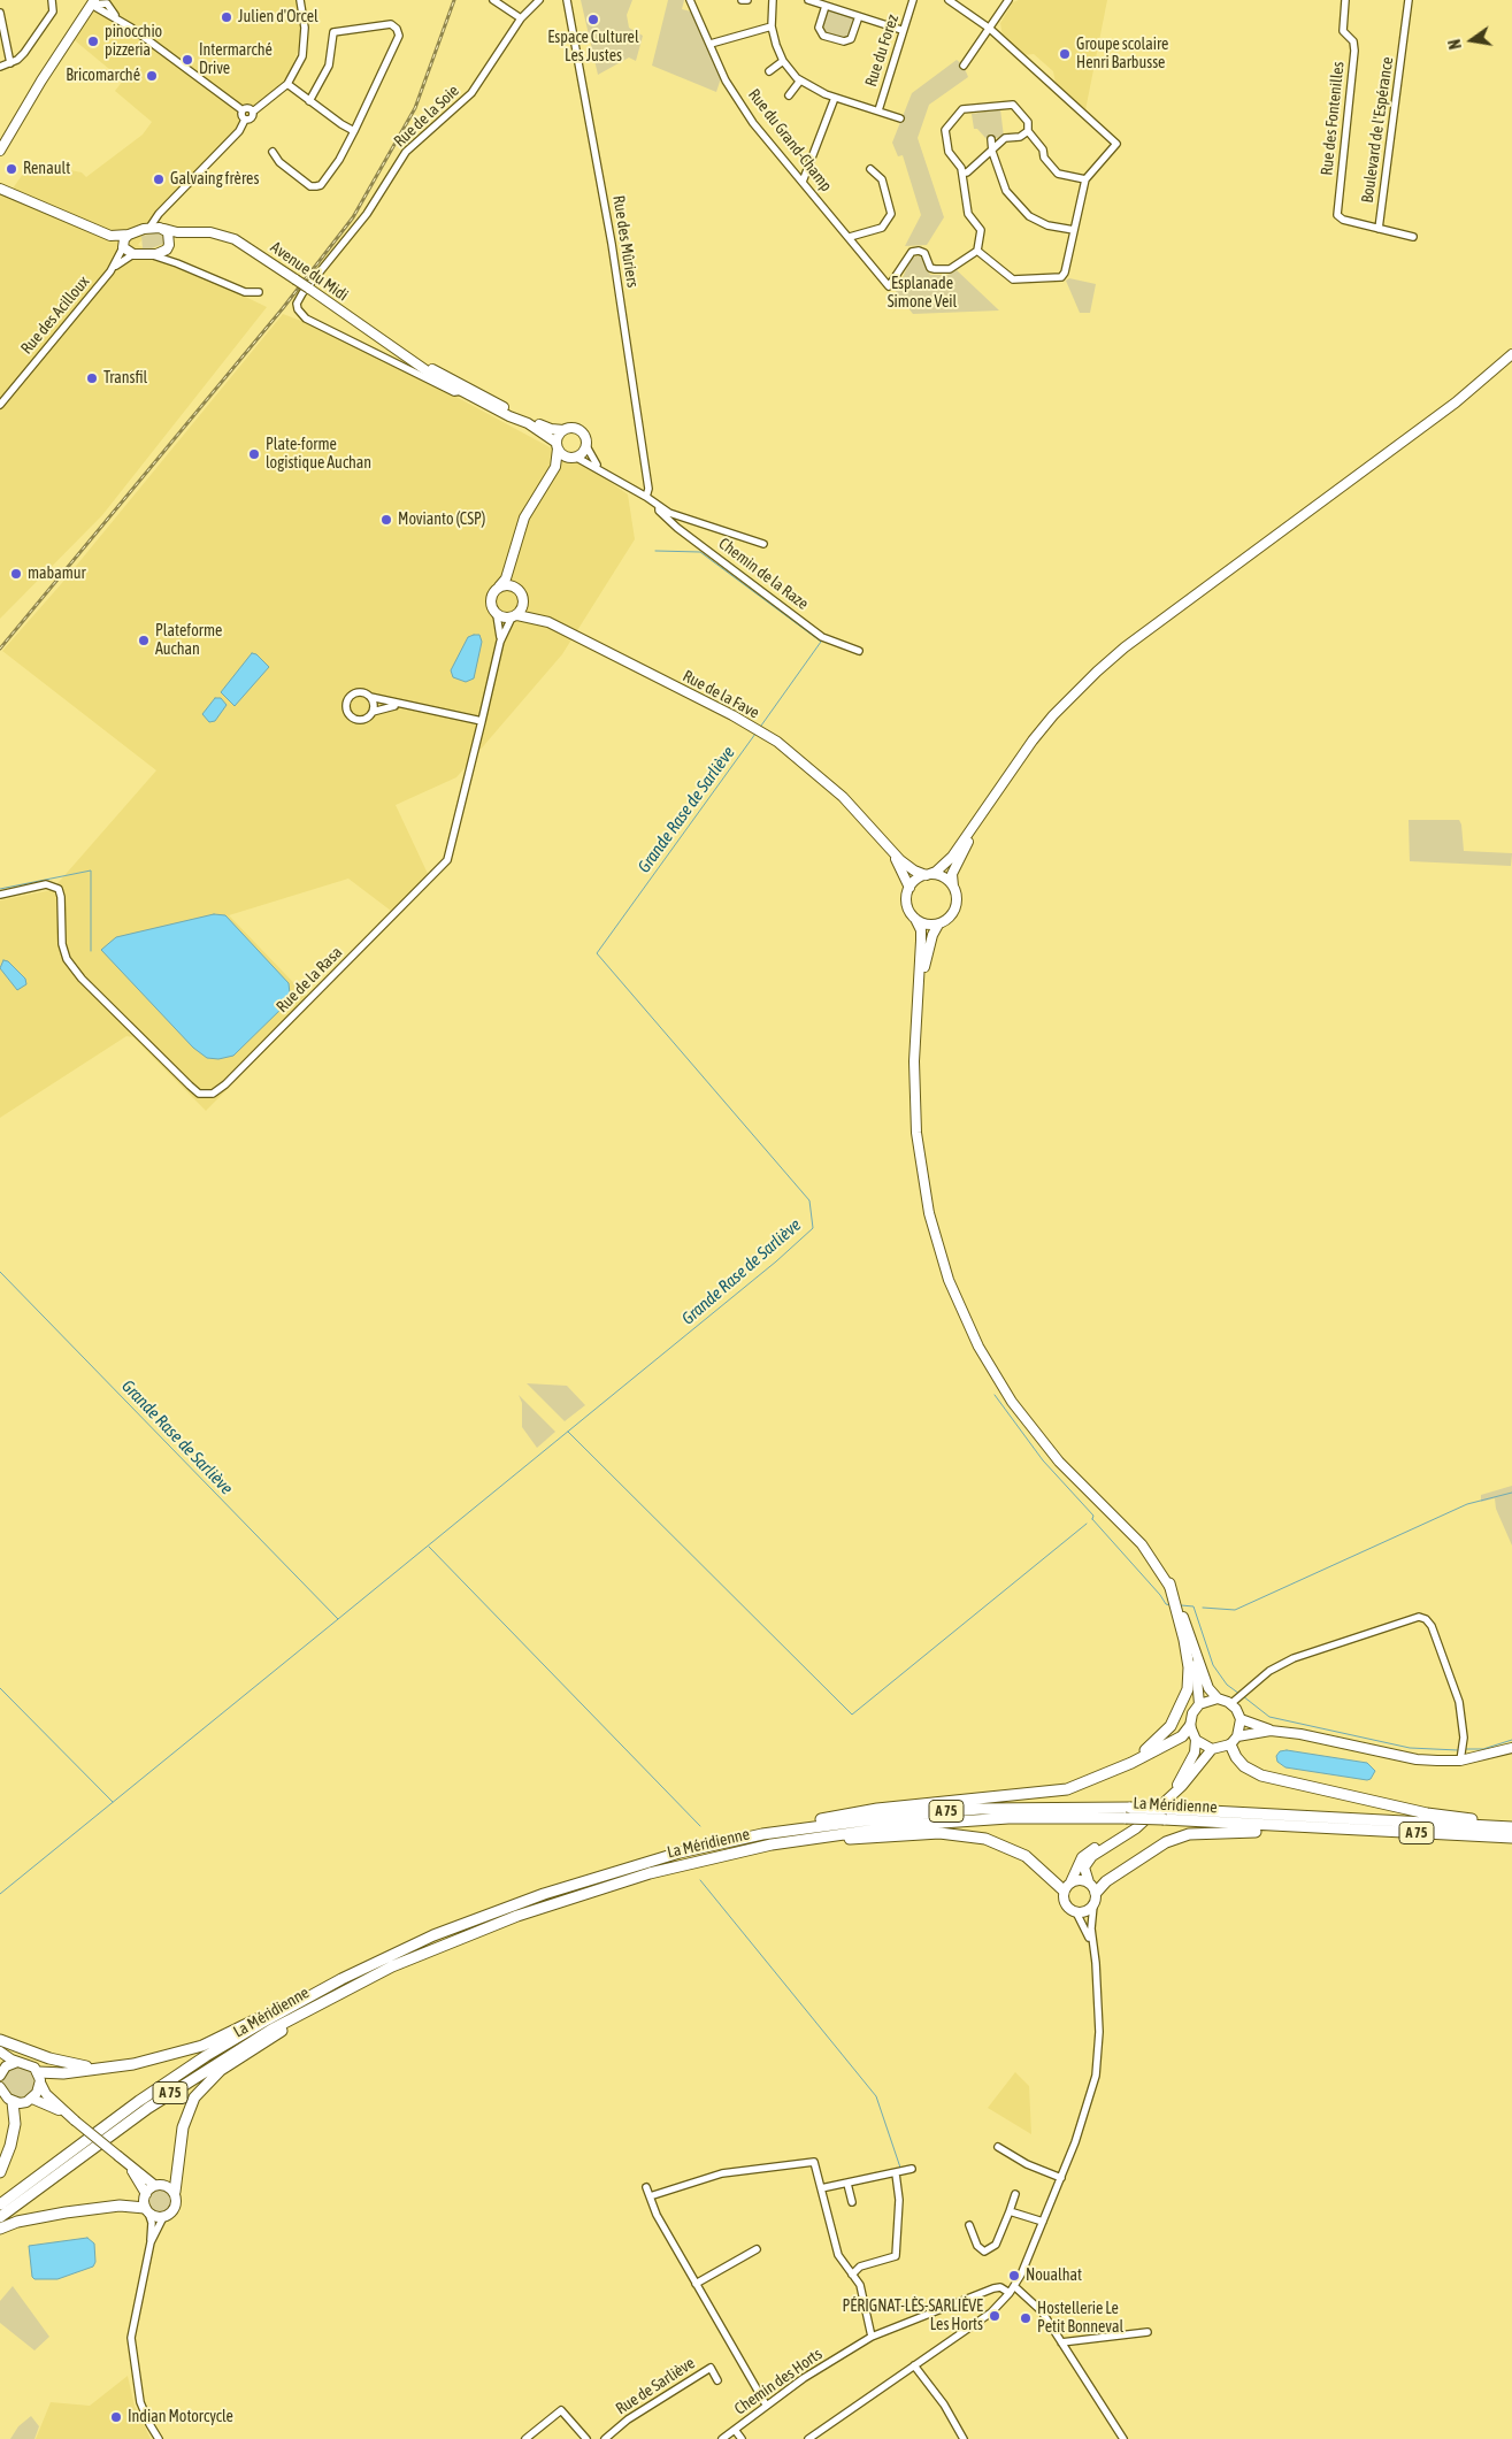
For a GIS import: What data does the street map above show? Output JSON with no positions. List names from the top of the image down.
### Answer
{
  "streets": {
    "highway": ["La Méridienne", "A 75"],
    "main road": ["Avenue du Midi", "Rue de la Fave"],
    "street": [
      "Rue du Forez",
      "Rue de la Soie",
      "Rue des Fontenilles",
      "Boulevard de l'Espérance",
      "Rue du Grand-Champ",
      "Rue des Mûriers",
      "Rue des Acilloux",
      "Chemin de la Raze",
      "Rue de la Rasa",
      "Chemin des Horts",
      "Rue de Sarliève"
    ]
  },
  "crossings": [
    ["Rue de la Soie", "Avenue du Midi"],
    ["Rue des Fontenilles", "Boulevard de l'Espérance"]
  ],
  "water": ["Grande Rase de Sarliève"],
  "parks": ["Esplanade Simone Veil"],
  "places": [
    "Julien d'Orcel",
    "Espace Culturel Les Justes",
    "pinocchio pizzeria",
    "Groupe scolaire Henri Barbusse",
    "Intermarché Drive",
    "Bricomarché",
    "Renault",
    "Galvaing frères",
    "Transfil",
    "Plate-forme logistique Auchan",
    "Movianto (CSP)",
    "mabamur",
    "Plateforme Auchan",
    "Noualhat",
    "PÉRIGNAT-LÈS-SARLIÈVE Les Horts",
    "Hostellerie Le Petit Bonneval",
    "Indian Motorcycle"
  ],
  "north": "left"
}
